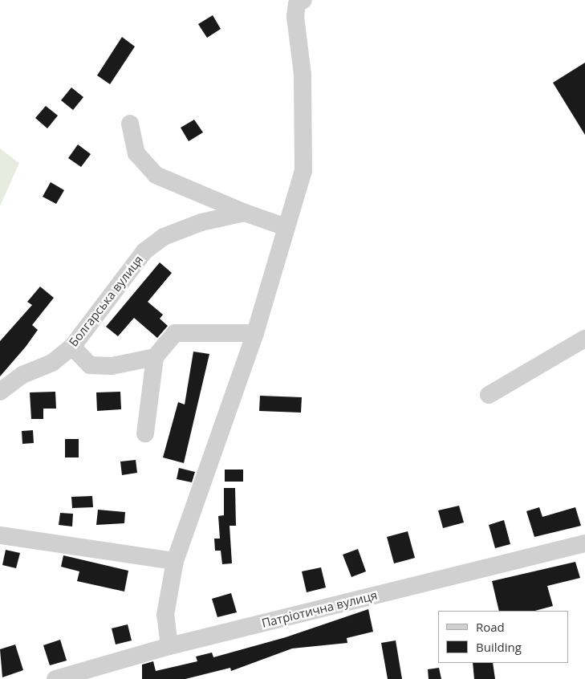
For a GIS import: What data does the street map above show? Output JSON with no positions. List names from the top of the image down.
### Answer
{
  "streets": {
    "street": ["Болгарська вулиця", "Патріотична вулиця"]
  },
  "legend": ["Road", "Building"]
}
